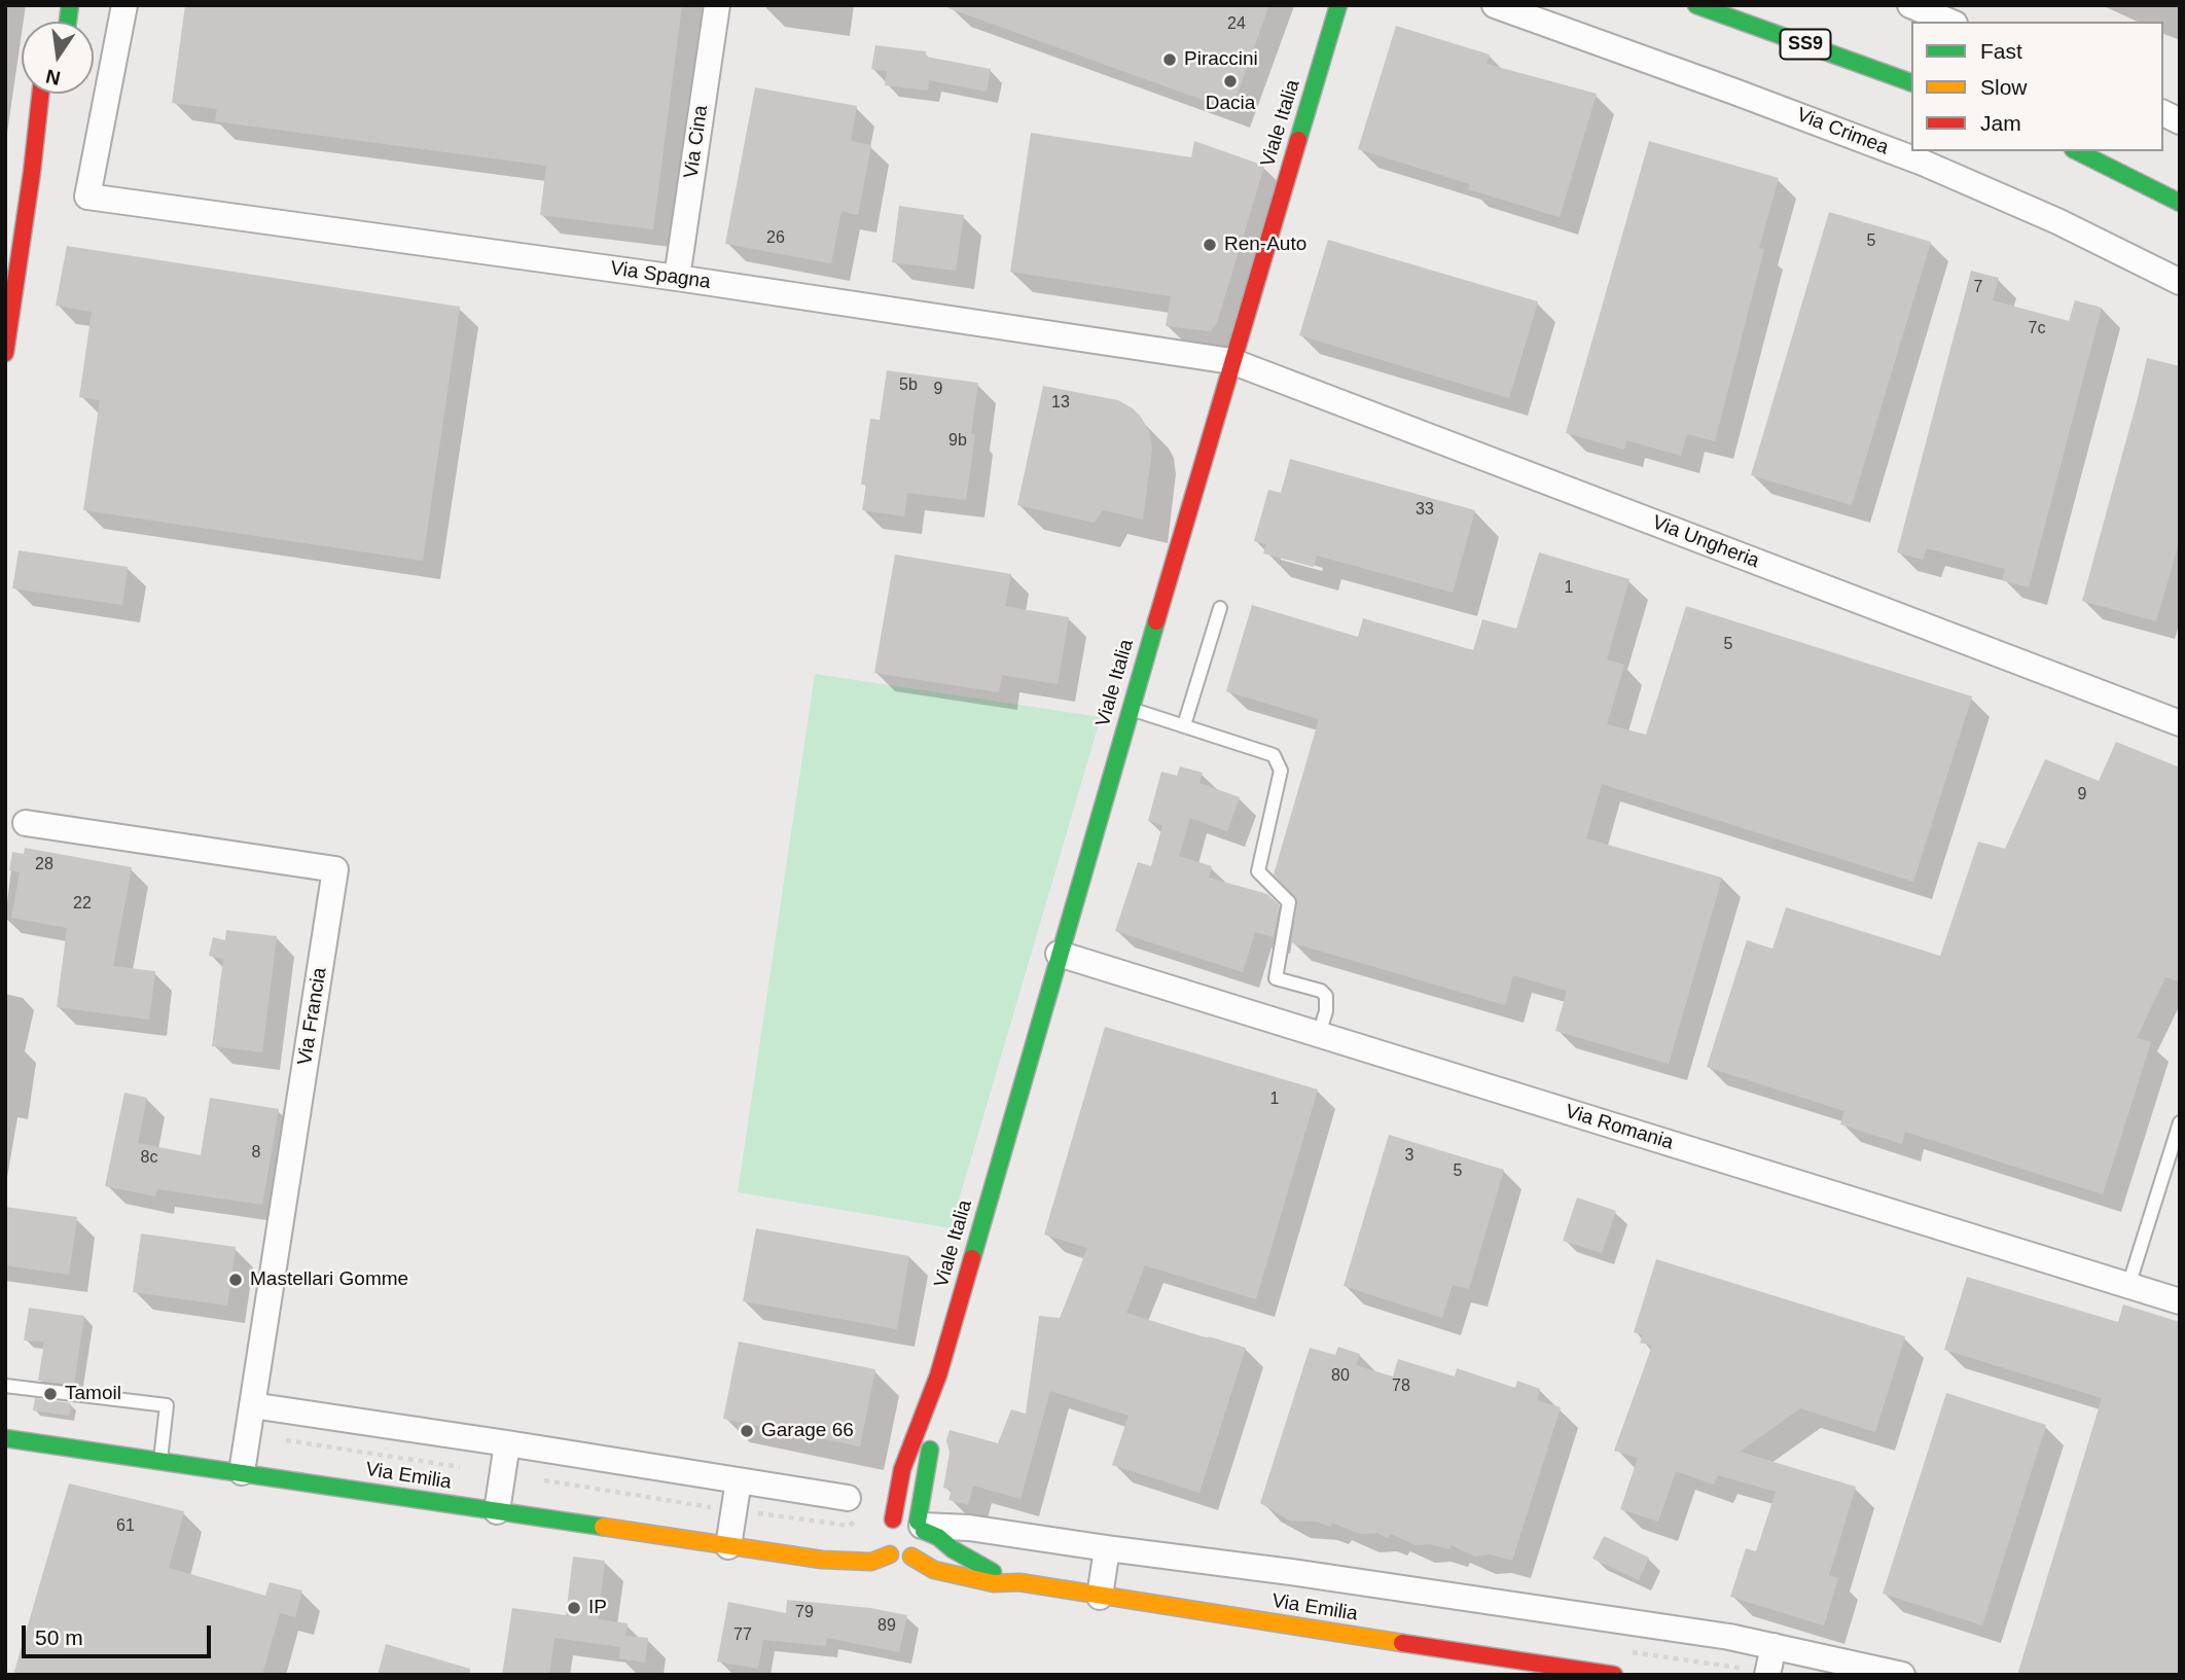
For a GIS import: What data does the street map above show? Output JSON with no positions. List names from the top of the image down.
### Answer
{
  "streets": {
    "main road": ["SS9", "Viale Italia", "Via Emilia"],
    "street": [
      "Via Crimea",
      "Via Cina",
      "Via Spagna",
      "Via Ungheria",
      "Via Francia",
      "Via Romania"
    ]
  },
  "crossings": [
    ["Viale Italia", "Via Spagna"],
    ["Viale Italia", "Via Ungheria"],
    ["Viale Italia", "Via Romania"],
    ["Viale Italia", "Via Emilia"],
    ["Via Cina", "Via Spagna"],
    ["Via Spagna", "Via Ungheria"],
    ["Via Francia", "Via Emilia"]
  ],
  "places": [
    "Piraccini",
    "Dacia",
    "Ren-Auto",
    "Mastellari Gomme",
    "Tamoil",
    "Garage 66",
    "IP"
  ],
  "house_numbers": [
    "24",
    "26",
    "5",
    "7",
    "7c",
    "5b",
    "9",
    "13",
    "9b",
    "33",
    "1",
    "5",
    "9",
    "28",
    "22",
    "1",
    "8",
    "3",
    "8c",
    "5",
    "80",
    "78",
    "61",
    "79",
    "89",
    "77"
  ],
  "legend": ["Fast", "Slow", "Jam"],
  "scale_bar": "50 m",
  "north": "bottom"
}
